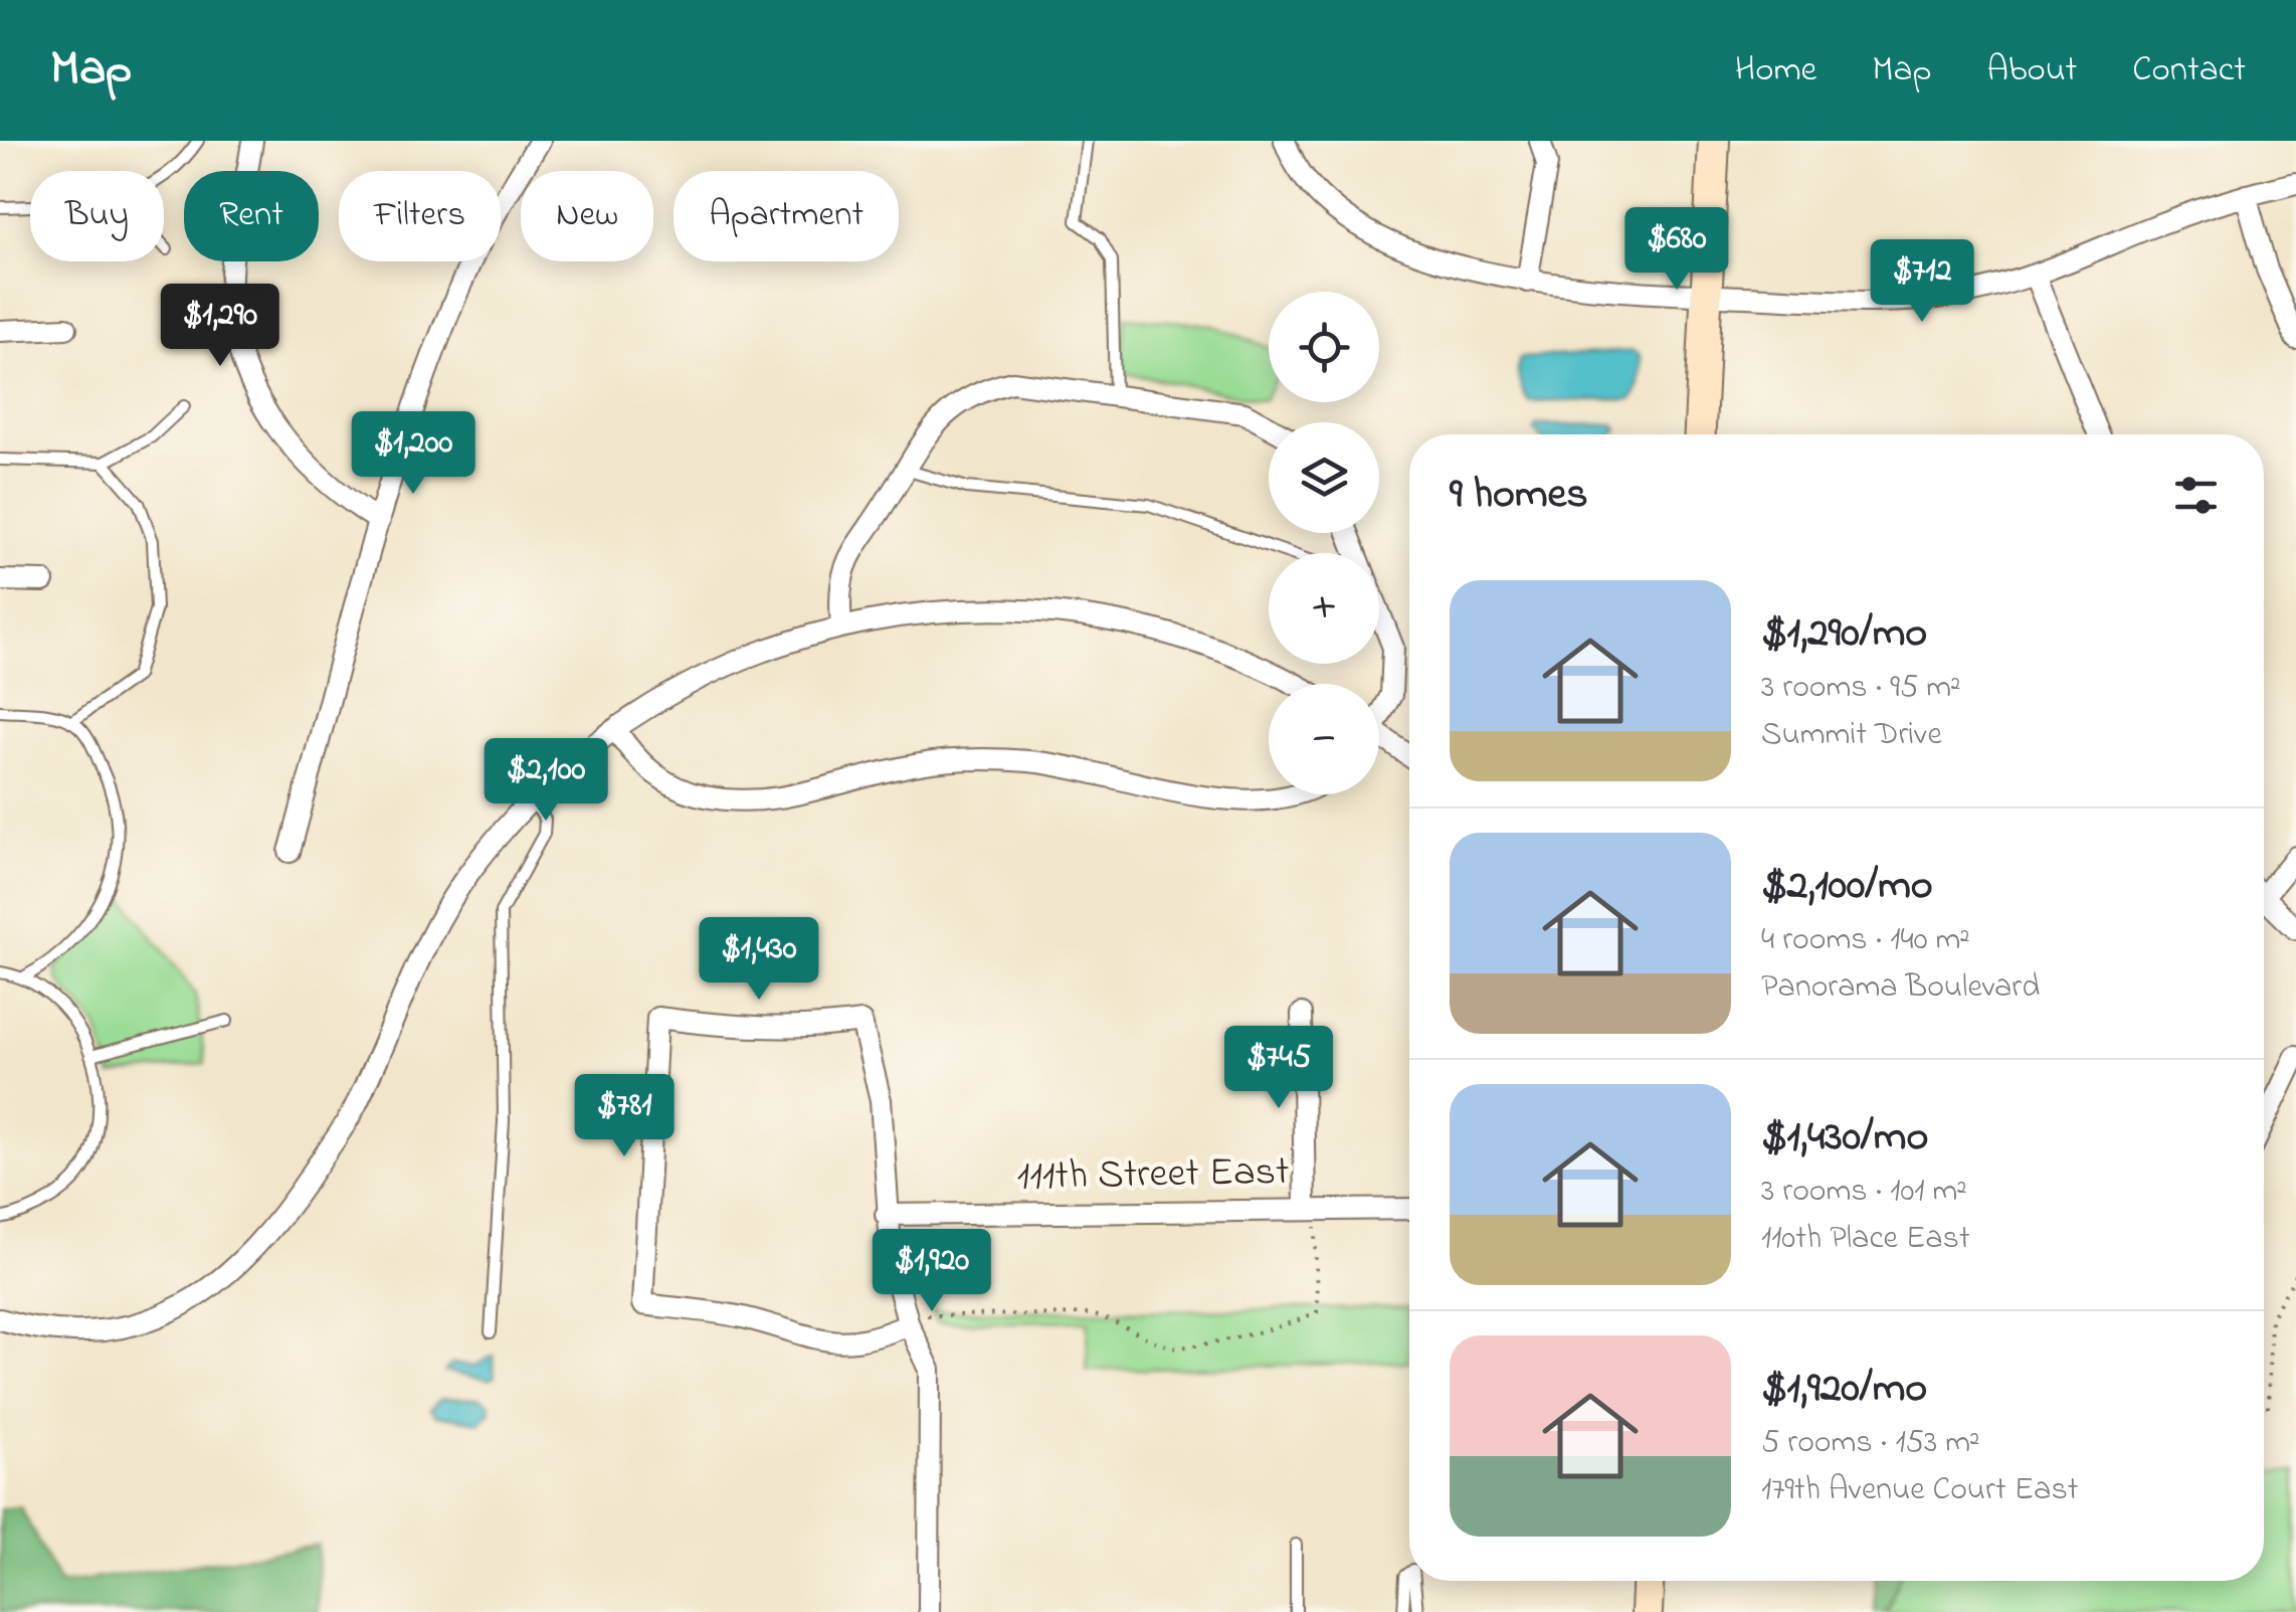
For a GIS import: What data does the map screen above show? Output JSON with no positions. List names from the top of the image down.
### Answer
{
  "streets": {
    "street": ["111th Street East"]
  },
  "page": {
    "header": "Map",
    "nav": [
      "Home",
      "Map",
      "About",
      "Contact"
    ],
    "chip": [
      "Buy",
      "Rent",
      "Filters",
      "New",
      "Apartment"
    ],
    "price": [
      "$680",
      "$712",
      "$1,290",
      "$1,200",
      "$2,100",
      "$1,430",
      "$745",
      "$781",
      "$1,920"
    ],
    "map_buttons": ["+", "−"],
    "heading": "9 homes",
    "list": [
      {
        "name": "$1,290/mo",
        "note": "3 rooms · 95 m² · Summit Drive"
      },
      {
        "name": "$2,100/mo",
        "note": "4 rooms · 140 m² · Panorama Boulevard"
      },
      {
        "name": "$1,430/mo",
        "note": "3 rooms · 101 m² · 110th Place East"
      },
      {
        "name": "$1,920/mo",
        "note": "5 rooms · 153 m² · 179th Avenue Court East"
      }
    ]
  }
}
